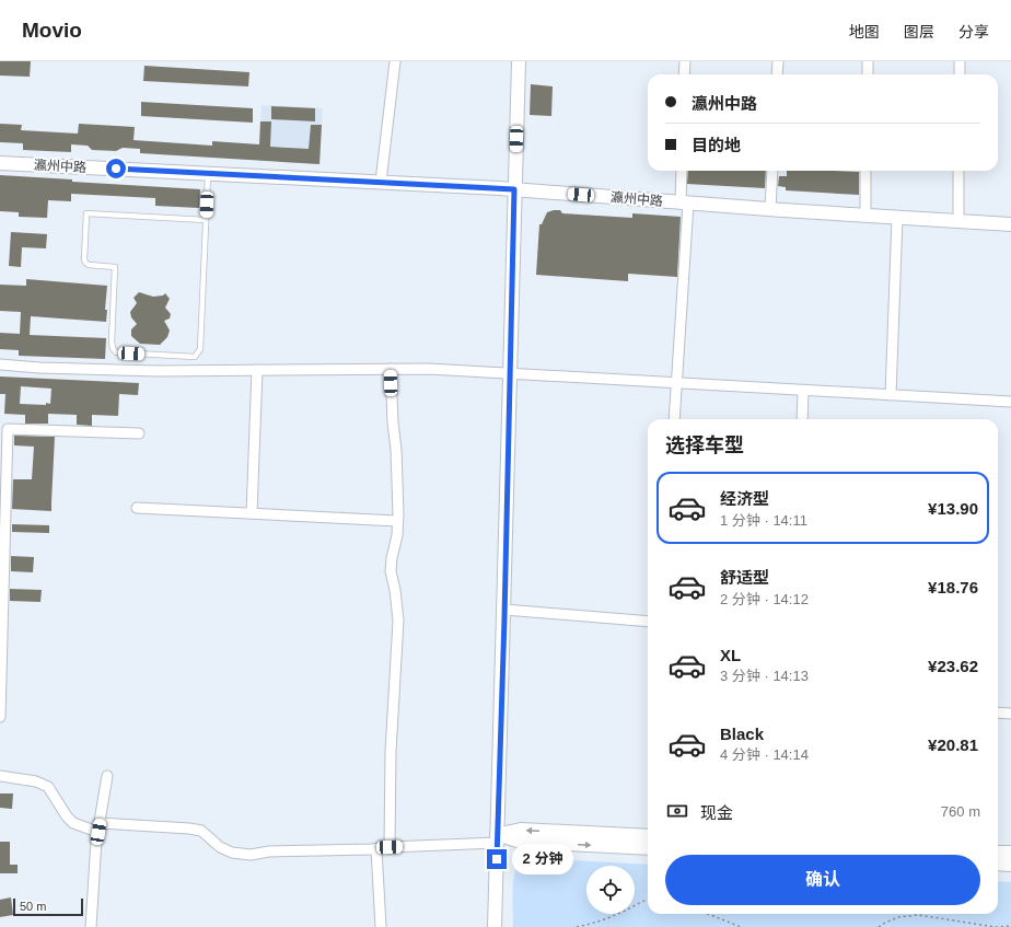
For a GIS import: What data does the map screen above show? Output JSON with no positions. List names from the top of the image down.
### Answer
{
  "streets": {
    "street": ["瀛州中路"]
  },
  "scale_bar": "50 m",
  "page": {
    "header": "Movio",
    "nav": ["地图", "图层", "分享"],
    "banner": ["瀛州中路", "目的地"],
    "heading": "选择车型",
    "list": [
      {
        "name": "经济型",
        "note": "1 分钟 · 14:11",
        "value": "¥13.90"
      },
      {
        "name": "舒适型",
        "note": "2 分钟 · 14:12",
        "value": "¥18.76"
      },
      {
        "name": "XL",
        "note": "3 分钟 · 14:13",
        "value": "¥23.62"
      },
      {
        "name": "Black",
        "note": "4 分钟 · 14:14",
        "value": "¥20.81"
      }
    ],
    "pay": ["现金", "760 m"],
    "bubble": "2 分钟",
    "buttons": "确认",
    "scale": "50 m"
  }
}
